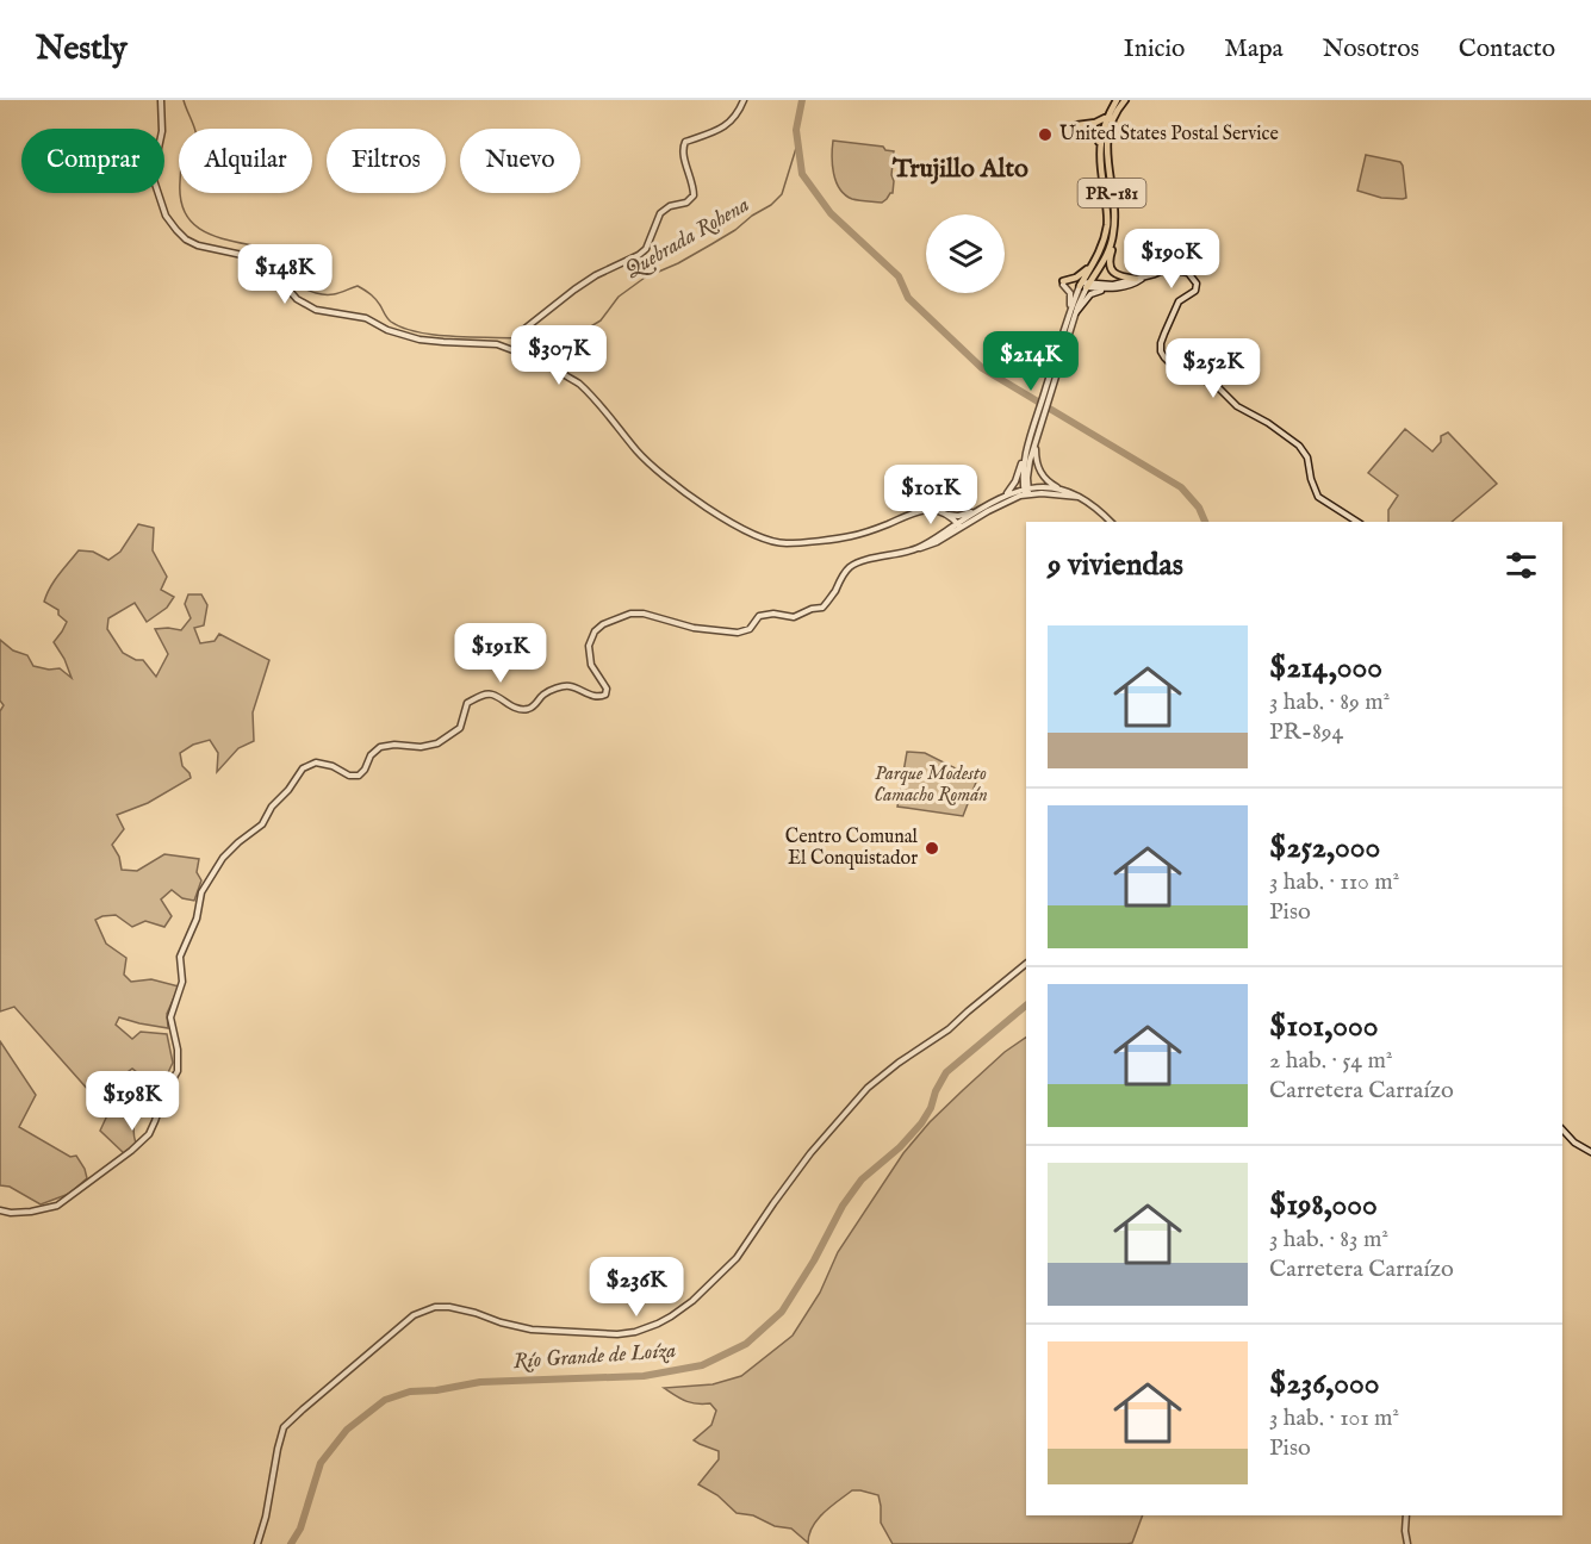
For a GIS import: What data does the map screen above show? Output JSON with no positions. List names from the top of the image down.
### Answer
{
  "streets": {
    "main road": ["PR-181"]
  },
  "districts": ["Trujillo Alto"],
  "water": ["Quebrada Rohena", "Río Grande de Loíza"],
  "parks": ["Parque Modesto Camacho Román"],
  "places": ["United States Postal Service", "Centro Comunal El Conquistador"],
  "page": {
    "header": "Nestly",
    "nav": [
      "Inicio",
      "Mapa",
      "Nosotros",
      "Contacto"
    ],
    "chip": [
      "Comprar",
      "Alquilar",
      "Filtros",
      "Nuevo"
    ],
    "price": [
      "$190K",
      "$148K",
      "$307K",
      "$214K",
      "$252K",
      "$101K",
      "$191K",
      "$198K",
      "$236K"
    ],
    "heading": "9 viviendas",
    "list": [
      {
        "name": "$214,000",
        "note": "3 hab. · 89 m² · PR-894"
      },
      {
        "name": "$252,000",
        "note": "3 hab. · 110 m² · Piso"
      },
      {
        "name": "$101,000",
        "note": "2 hab. · 54 m² · Carretera Carraízo"
      },
      {
        "name": "$198,000",
        "note": "3 hab. · 83 m² · Carretera Carraízo"
      },
      {
        "name": "$236,000",
        "note": "3 hab. · 101 m² · Piso"
      }
    ]
  }
}
